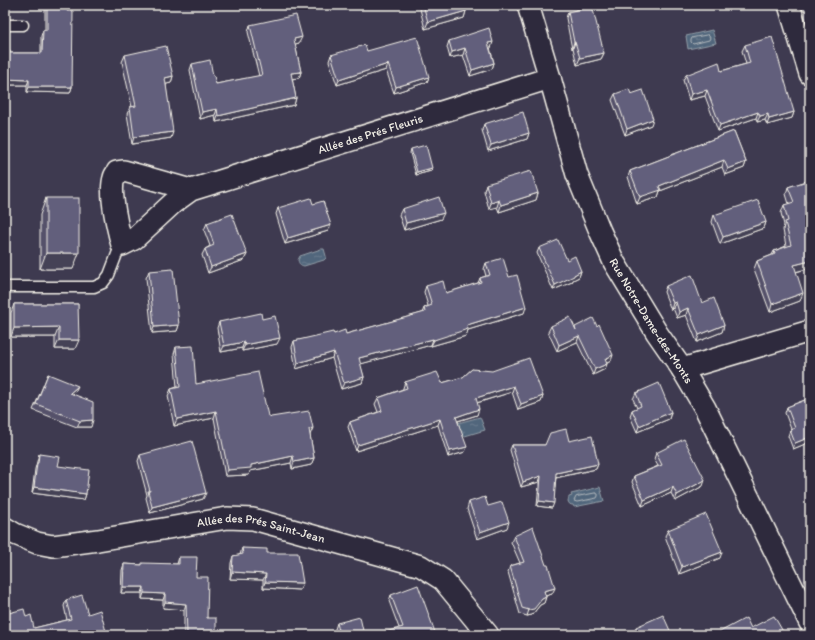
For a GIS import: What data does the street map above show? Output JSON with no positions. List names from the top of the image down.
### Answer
{
  "streets": {
    "street": ["Allée des Prés Fleuris", "Rue Notre-Dame-des-Monts", "Allée des Prés Saint-Jean"]
  },
  "crossings": [
    ["Allée des Prés Fleuris", "Rue Notre-Dame-des-Monts"]
  ]
}
